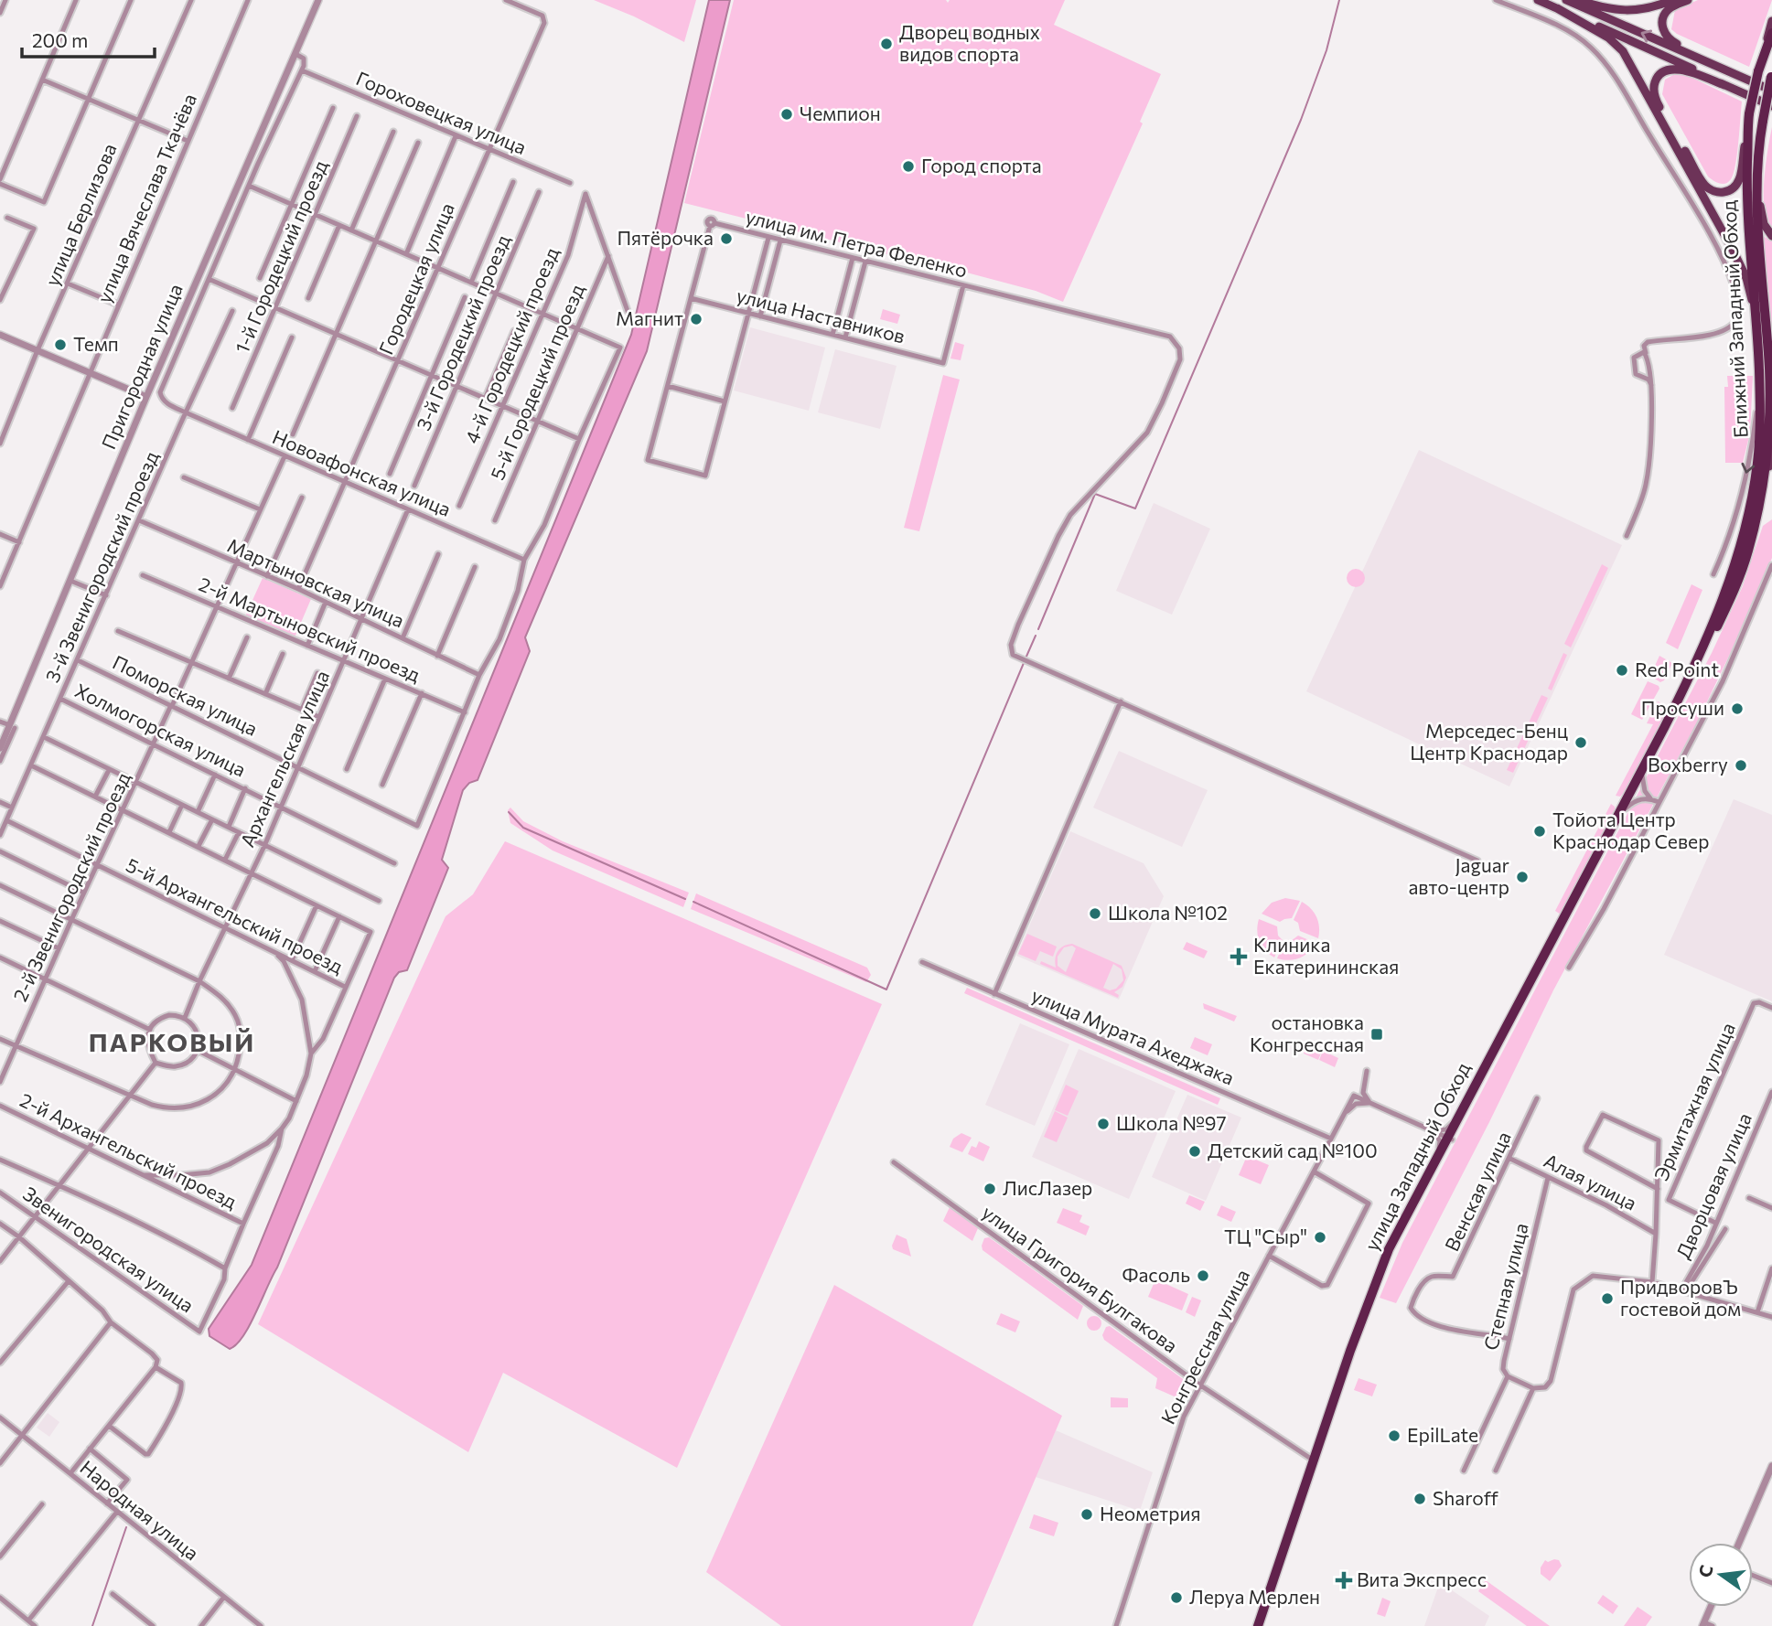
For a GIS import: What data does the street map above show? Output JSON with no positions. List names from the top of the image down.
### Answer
{
  "streets": {
    "highway": ["Ближний Западный Обход", "улица Западный Обход"],
    "street": [
      "Гороховецкая улица",
      "улица Вячеслава Ткачёва",
      "улица Берлизова",
      "улица им. Петра Феленко",
      "1-й Городецкий проезд",
      "Городецкая улица",
      "улица Наставников",
      "3-й Городецкий проезд",
      "4-й Городецкий проезд",
      "Пригородная улица",
      "5-й Городецкий проезд",
      "Новоафонская улица",
      "3-й Звенигородский проезд",
      "Мартыновская улица",
      "2-й Мартыновский проезд",
      "Поморская улица",
      "Холмогорская улица",
      "Архангельская улица",
      "2-й Звенигородский проезд",
      "5-й Архангельский проезд",
      "улица Мурата Ахеджака",
      "Эрмитажная улица",
      "2-й Архангельский проезд",
      "Алая улица",
      "Дворцовая улица",
      "Венская улица",
      "Звенигородская улица",
      "улица Григория Булгакова",
      "Степная улица",
      "Конгрессная улица",
      "Народная улица"
    ]
  },
  "crossings": [
    ["Гороховецкая улица", "Городецкая улица"],
    ["Гороховецкая улица", "Новоафонская улица"],
    ["улица им. Петра Феленко", "улица Наставников"],
    ["Городецкая улица", "Новоафонская улица"],
    ["Городецкая улица", "Мартыновская улица"],
    ["Ближний Западный Обход", "улица Западный Обход"],
    ["4-й Городецкий проезд", "5-й Городецкий проезд"],
    ["Новоафонская улица", "3-й Звенигородский проезд"],
    ["Новоафонская улица", "Архангельская улица"],
    ["Новоафонская улица", "2-й Звенигородский проезд"],
    ["3-й Звенигородский проезд", "Мартыновская улица"],
    ["3-й Звенигородский проезд", "Поморская улица"],
    ["3-й Звенигородский проезд", "Холмогорская улица"],
    ["3-й Звенигородский проезд", "5-й Архангельский проезд"],
    ["Мартыновская улица", "Архангельская улица"],
    ["Мартыновская улица", "2-й Звенигородский проезд"],
    ["2-й Мартыновский проезд", "Поморская улица"],
    ["2-й Мартыновский проезд", "Архангельская улица"],
    ["2-й Мартыновский проезд", "2-й Звенигородский проезд"],
    ["Поморская улица", "Архангельская улица"],
    ["Поморская улица", "2-й Звенигородский проезд"],
    ["Холмогорская улица", "Архангельская улица"],
    ["Холмогорская улица", "2-й Звенигородский проезд"],
    ["Архангельская улица", "5-й Архангельский проезд"],
    ["2-й Звенигородский проезд", "5-й Архангельский проезд"],
    ["улица Мурата Ахеджака", "Конгрессная улица"],
    ["Эрмитажная улица", "Дворцовая улица"],
    ["улица Западный Обход", "улица Григория Булгакова"],
    ["Алая улица", "Венская улица"],
    ["Алая улица", "Степная улица"],
    ["Венская улица", "Степная улица"],
    ["улица Григория Булгакова", "Конгрессная улица"]
  ],
  "districts": ["ПАРКОВЫЙ"],
  "places": {
    "other": [
      "Дворец водных видов спорта",
      "Чемпион",
      "Город спорта",
      "Пятёрочка",
      "Магнит",
      "Темп",
      "Red Point",
      "Просуши",
      "Мерседес-Бенц Центр Краснодар",
      "Boxberry",
      "Тойота Центр Краснодар Север",
      "Jaguar авто-центр",
      "Школа №102",
      "Школа №97",
      "Детский сад №100",
      "ЛисЛазер",
      "ТЦ \"Сыр\"",
      "Фасоль",
      "ПридворовЪ гостевой дом",
      "EpilLate",
      "Sharoff",
      "Неометрия",
      "Леруа Мерлен"
    ],
    "health": ["Клиника Екатерининская", "Вита Экспресс"],
    "transit": ["остановка Конгрессная"]
  },
  "scale_bar": "200 m",
  "north": "left"
}
